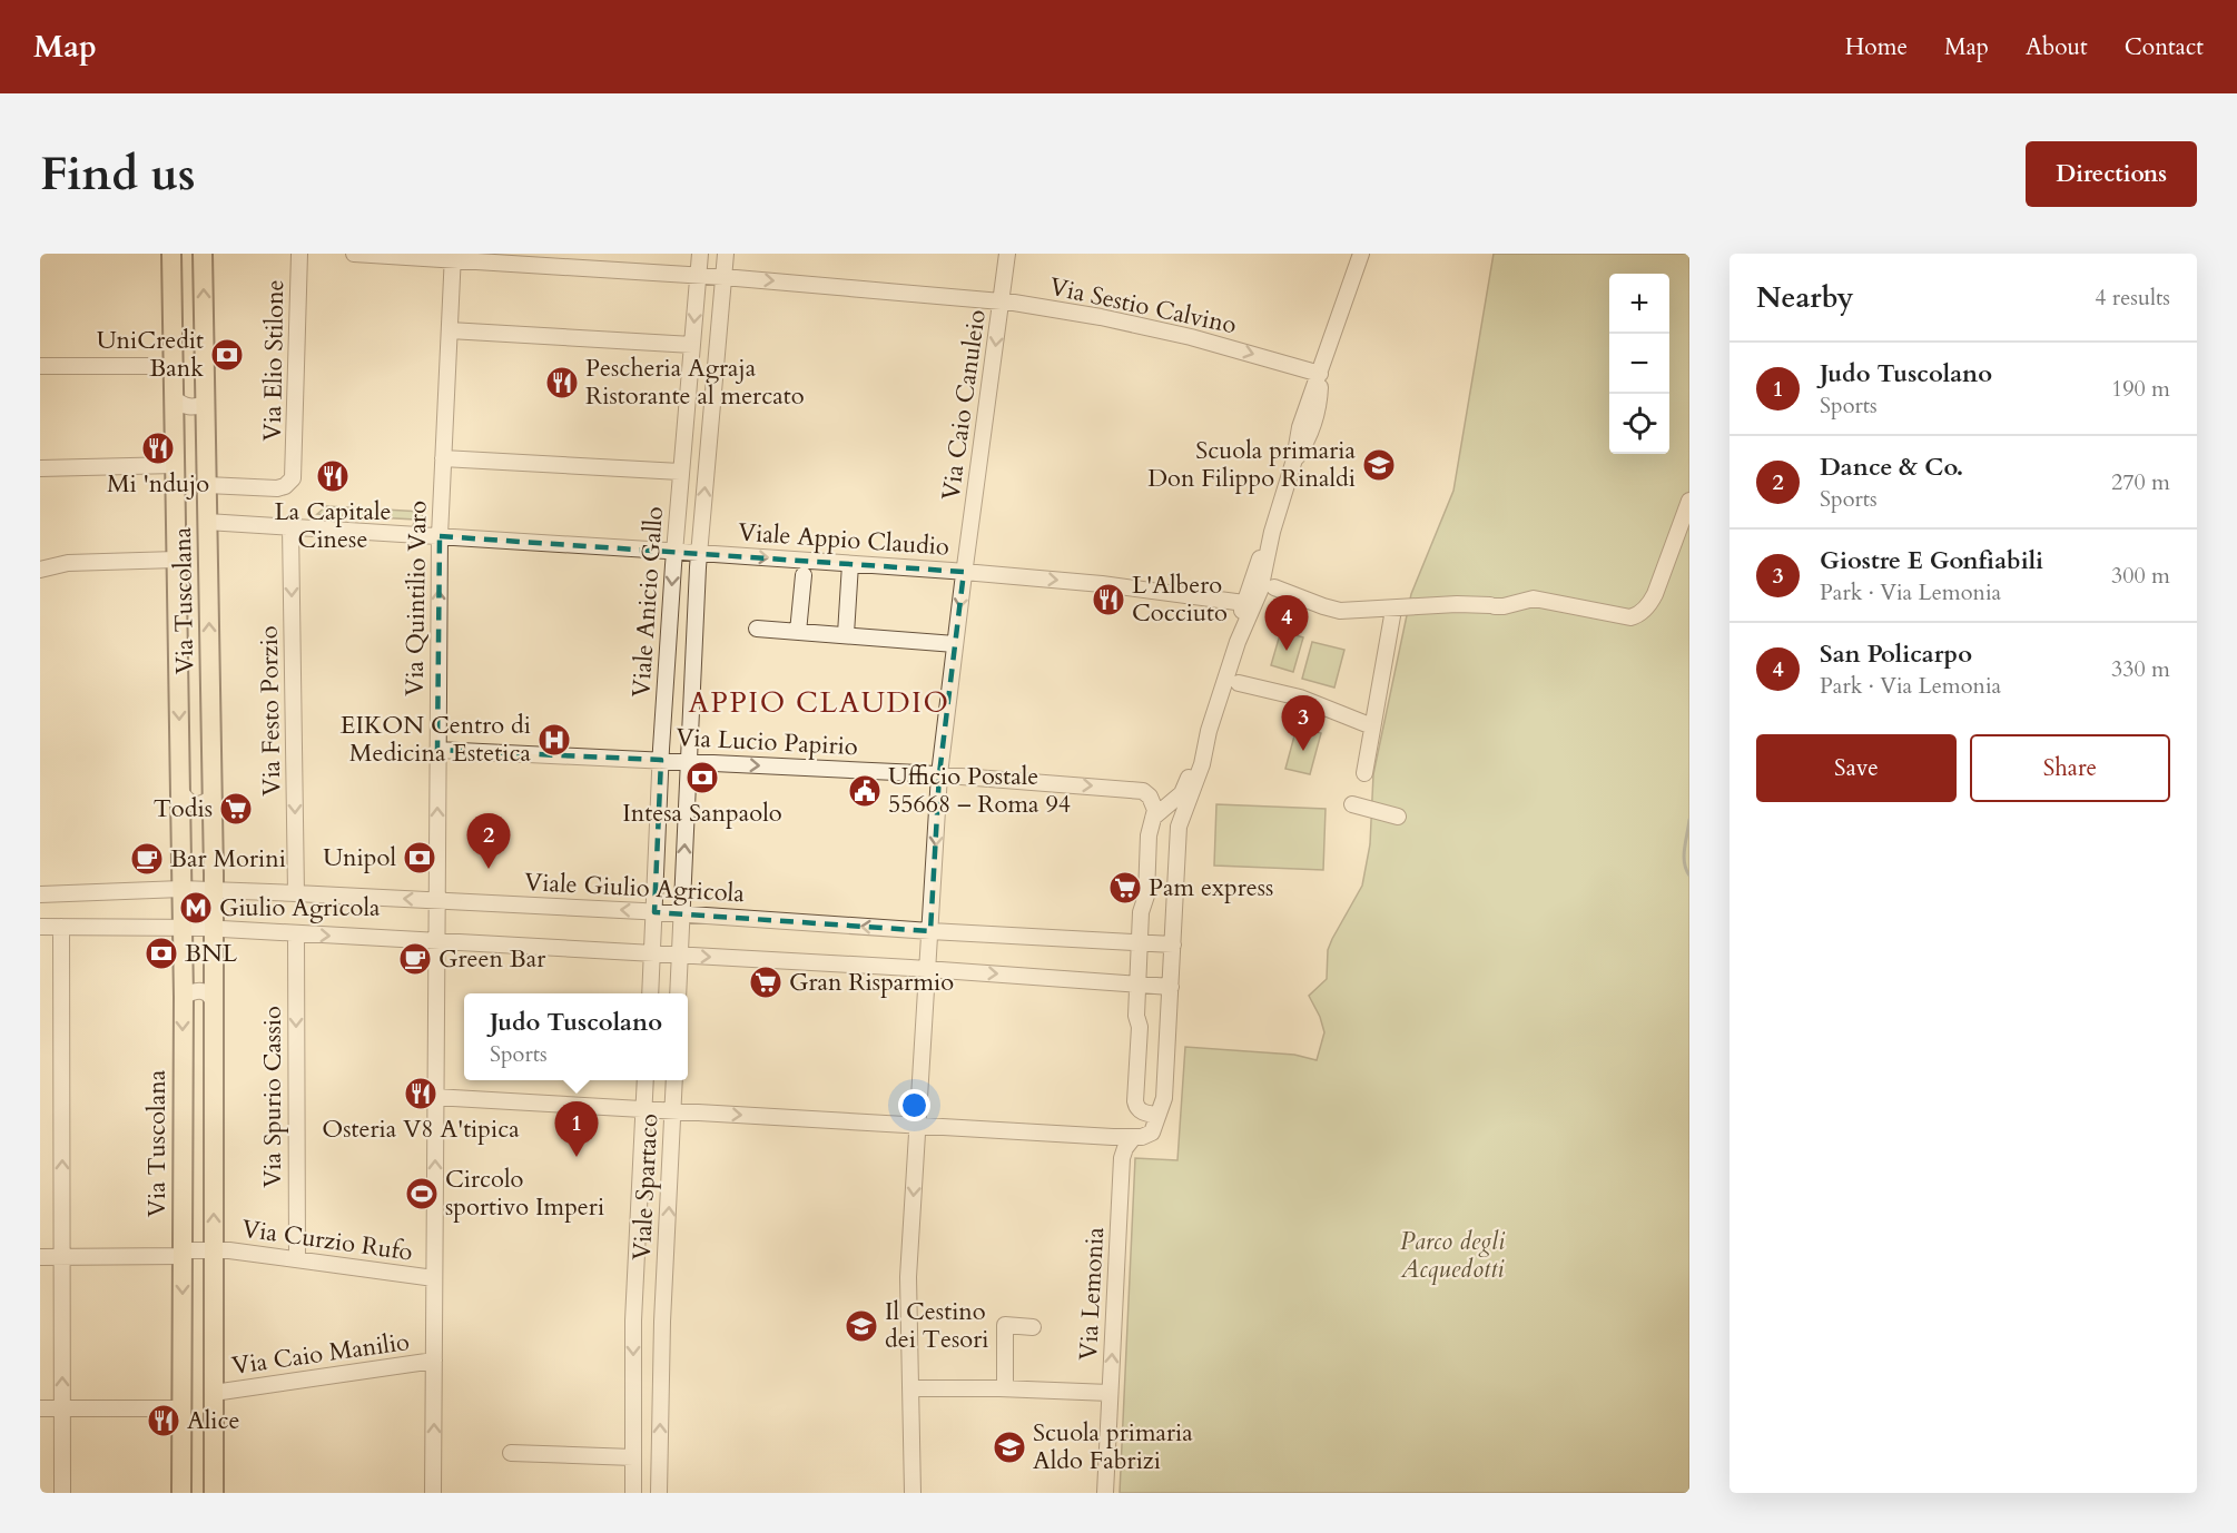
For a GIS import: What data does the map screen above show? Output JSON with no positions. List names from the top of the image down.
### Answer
{
  "streets": {
    "main road": ["Via Tuscolana"],
    "street": [
      "Via Sestio Calvino",
      "Via Elio Stilone",
      "Via Caio Canuleio",
      "Viale Appio Claudio",
      "Via Quintilio Varo",
      "Viale Anicio Gallo",
      "Via Festo Porzio",
      "Via Lucio Papirio",
      "Viale Giulio Agricola",
      "Via Spurio Cassio",
      "Viale Spartaco",
      "Via Curzio Rufo",
      "Via Lemonia",
      "Via Caio Manilio"
    ]
  },
  "crossings": [
    ["Via Sestio Calvino", "Via Caio Canuleio"],
    ["Via Sestio Calvino", "Viale Anicio Gallo"],
    ["Via Elio Stilone", "Via Tuscolana"],
    ["Via Caio Canuleio", "Viale Appio Claudio"],
    ["Via Caio Canuleio", "Via Lucio Papirio"],
    ["Via Caio Canuleio", "Viale Giulio Agricola"],
    ["Viale Appio Claudio", "Via Quintilio Varo"],
    ["Viale Appio Claudio", "Via Tuscolana"],
    ["Viale Appio Claudio", "Viale Anicio Gallo"],
    ["Viale Appio Claudio", "Via Festo Porzio"],
    ["Via Quintilio Varo", "Via Lucio Papirio"],
    ["Via Quintilio Varo", "Viale Giulio Agricola"],
    ["Via Quintilio Varo", "Via Curzio Rufo"],
    ["Via Quintilio Varo", "Via Caio Manilio"],
    ["Via Tuscolana", "Viale Giulio Agricola"],
    ["Via Tuscolana", "Via Curzio Rufo"],
    ["Via Tuscolana", "Via Caio Manilio"],
    ["Viale Anicio Gallo", "Via Lucio Papirio"],
    ["Viale Anicio Gallo", "Viale Giulio Agricola"],
    ["Via Festo Porzio", "Viale Giulio Agricola"],
    ["Viale Giulio Agricola", "Via Lemonia"],
    ["Via Spurio Cassio", "Via Curzio Rufo"]
  ],
  "one_way": [
    "Via Sestio Calvino",
    "Via Caio Canuleio",
    "Viale Appio Claudio",
    "Via Quintilio Varo",
    "Via Festo Porzio",
    "Via Lucio Papirio",
    "Via Spurio Cassio",
    "Via Lemonia"
  ],
  "districts": ["APPIO CLAUDIO"],
  "parks": ["Parco degli Acquedotti"],
  "places": {
    "bank": [
      "UniCredit Bank",
      "Intesa Sanpaolo",
      "Unipol",
      "BNL"
    ],
    "restaurant": [
      "Pescheria Agraja Ristorante al mercato",
      "Mi 'ndujo",
      "La Capitale Cinese",
      "L'Albero Cocciuto",
      "Osteria V8 A'tipica",
      "Alice"
    ],
    "school or university": ["Scuola primaria Don Filippo Rinaldi", "Il Cestino dei Tesori", "Scuola primaria Aldo Fabrizi"],
    "hospital": ["EIKON Centro di Medicina Estetica"],
    "public building": ["Ufficio Postale 55668 – Roma 94"],
    "supermarket": ["Todis", "Pam express", "Gran Risparmio"],
    "cafe": ["Bar Morini", "Green Bar"],
    "metro station": ["Giulio Agricola"],
    "sports": ["Circolo sportivo Imperi"]
  },
  "page": {
    "header": "Map",
    "nav": [
      "Home",
      "Map",
      "About",
      "Contact"
    ],
    "buttons": [
      "Directions",
      ["Save", "Share"]
    ],
    "title": "Find us",
    "heading": ["Nearby", "4 results"],
    "map_buttons": ["+", "−"],
    "list": [
      {
        "mark": "1",
        "name": "Judo Tuscolano",
        "note": "Sports",
        "value": "190 m"
      },
      {
        "mark": "2",
        "name": "Dance & Co.",
        "note": "Sports",
        "value": "270 m"
      },
      {
        "mark": "3",
        "name": "Giostre E Gonfiabili",
        "note": "Park · Via Lemonia",
        "value": "300 m"
      },
      {
        "mark": "4",
        "name": "San Policarpo",
        "note": "Park · Via Lemonia",
        "value": "330 m"
      }
    ],
    "pins": [
      "4",
      "3",
      "2",
      "1"
    ],
    "popup": ["Judo Tuscolano", "Sports"]
  }
}
